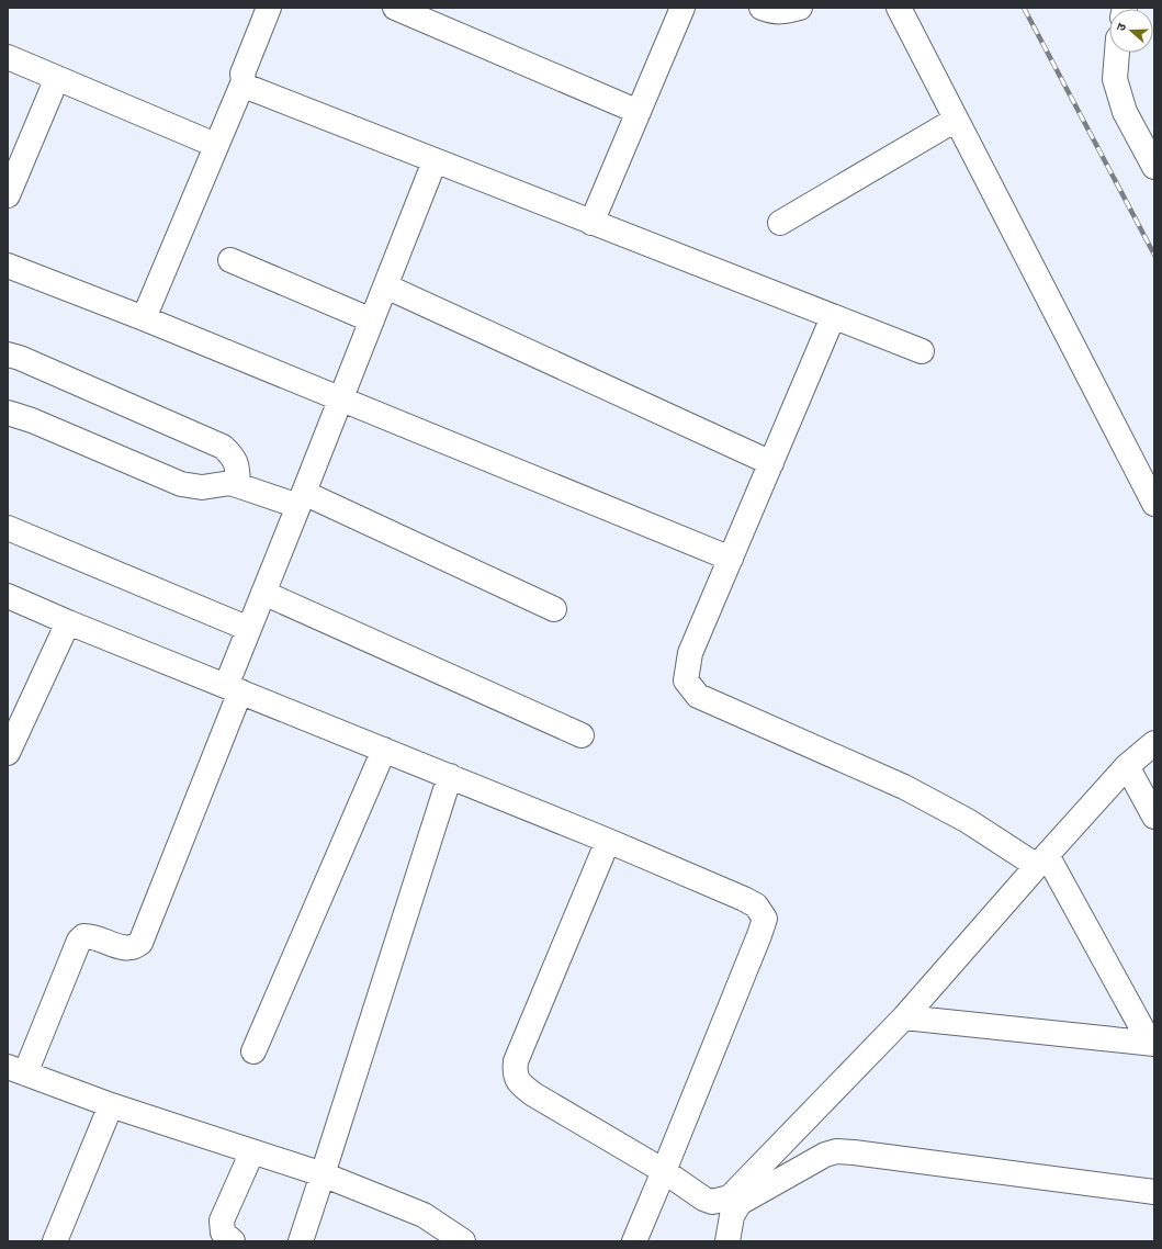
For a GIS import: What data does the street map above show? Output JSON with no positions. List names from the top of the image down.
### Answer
{
  "north": "left"
}
